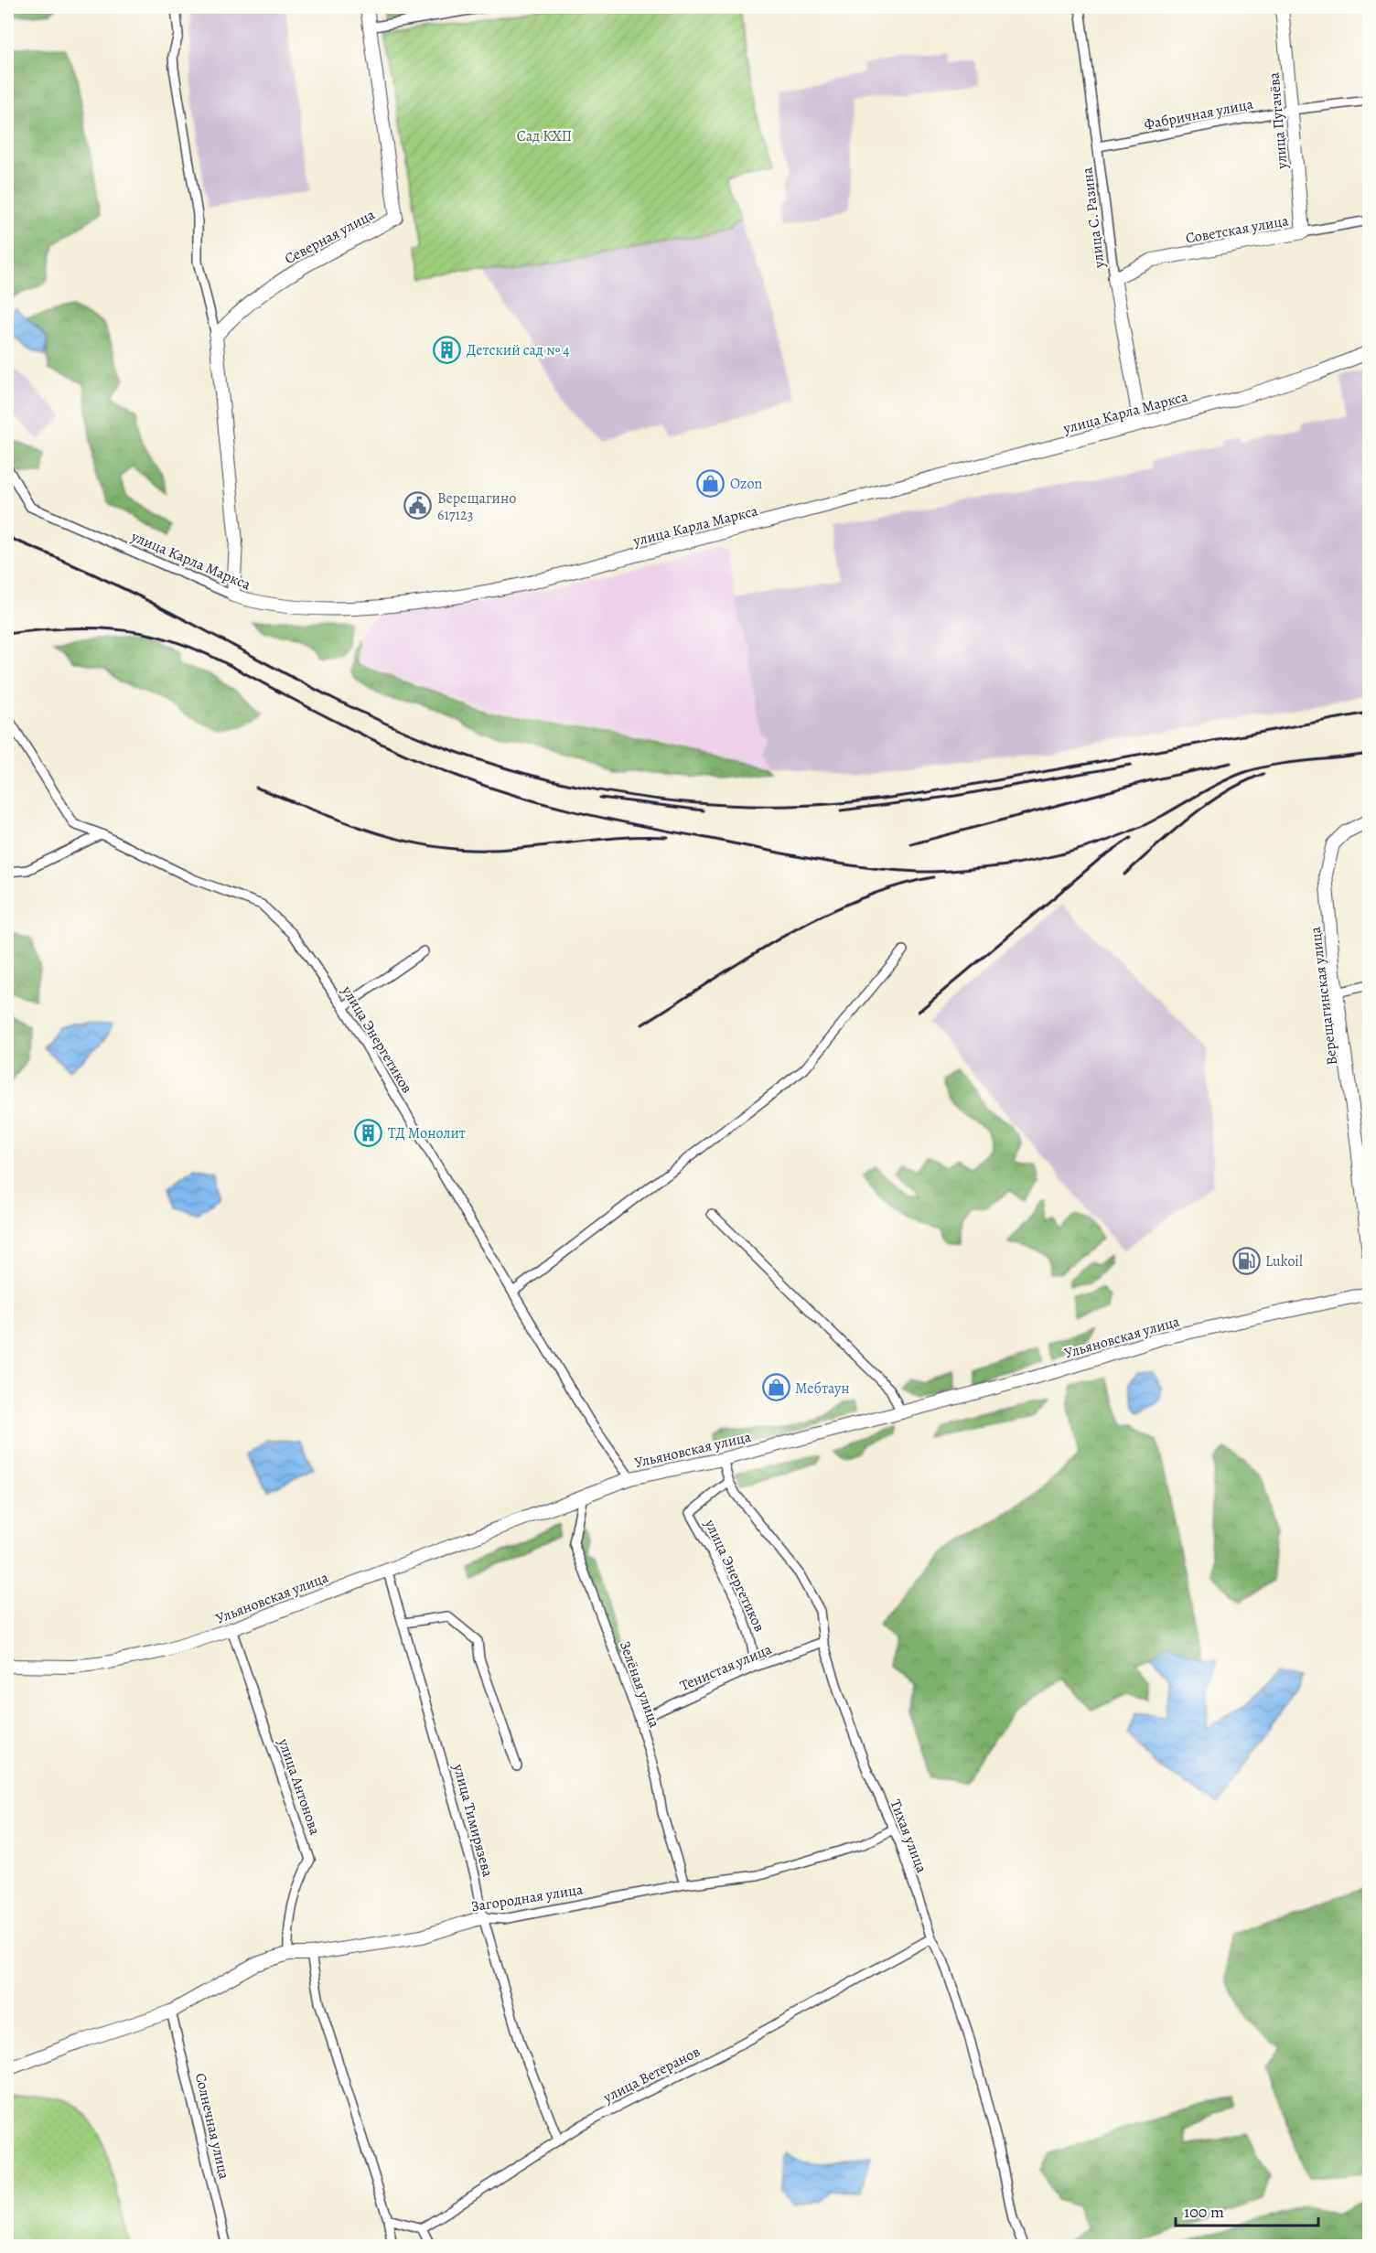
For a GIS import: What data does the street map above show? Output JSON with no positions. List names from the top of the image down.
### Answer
{
  "streets": {
    "street": [
      "Фабричная улица",
      "улица Пугачёва",
      "улица С. Разина",
      "Советская улица",
      "Северная улица",
      "улица Карла Маркса",
      "Верещагинская улица",
      "улица Энергетиков",
      "Ульяновская улица",
      "Тенистая улица",
      "Зелёная улица",
      "улица Антонова",
      "улица Тимирязева",
      "Тихая улица",
      "Загородная улица",
      "улица Ветеранов",
      "Солнечная улица"
    ]
  },
  "crossings": [
    ["Фабричная улица", "улица Пугачёва"],
    ["Фабричная улица", "улица С. Разина"],
    ["улица Пугачёва", "Советская улица"],
    ["улица С. Разина", "Советская улица"],
    ["улица С. Разина", "улица Карла Маркса"],
    ["улица Энергетиков", "Ульяновская улица"],
    ["улица Энергетиков", "Тенистая улица"],
    ["улица Энергетиков", "Тихая улица"],
    ["Ульяновская улица", "Зелёная улица"],
    ["Ульяновская улица", "улица Антонова"],
    ["Ульяновская улица", "улица Тимирязева"],
    ["Ульяновская улица", "Тихая улица"],
    ["Тенистая улица", "Зелёная улица"],
    ["Тенистая улица", "Тихая улица"],
    ["Зелёная улица", "Загородная улица"],
    ["улица Антонова", "Загородная улица"],
    ["улица Тимирязева", "Загородная улица"],
    ["улица Тимирязева", "улица Ветеранов"],
    ["Тихая улица", "Загородная улица"],
    ["Тихая улица", "улица Ветеранов"],
    ["Загородная улица", "Солнечная улица"]
  ],
  "parks": ["Сад КХП"],
  "places": {
    "building": ["Детский сад № 4", "ТД Монолит"],
    "shop": ["Ozon", "Мебтаун"],
    "public building": ["Верещагино 617123"],
    "fuel station": ["Lukoil"]
  },
  "scale_bar": "100 m"
}
